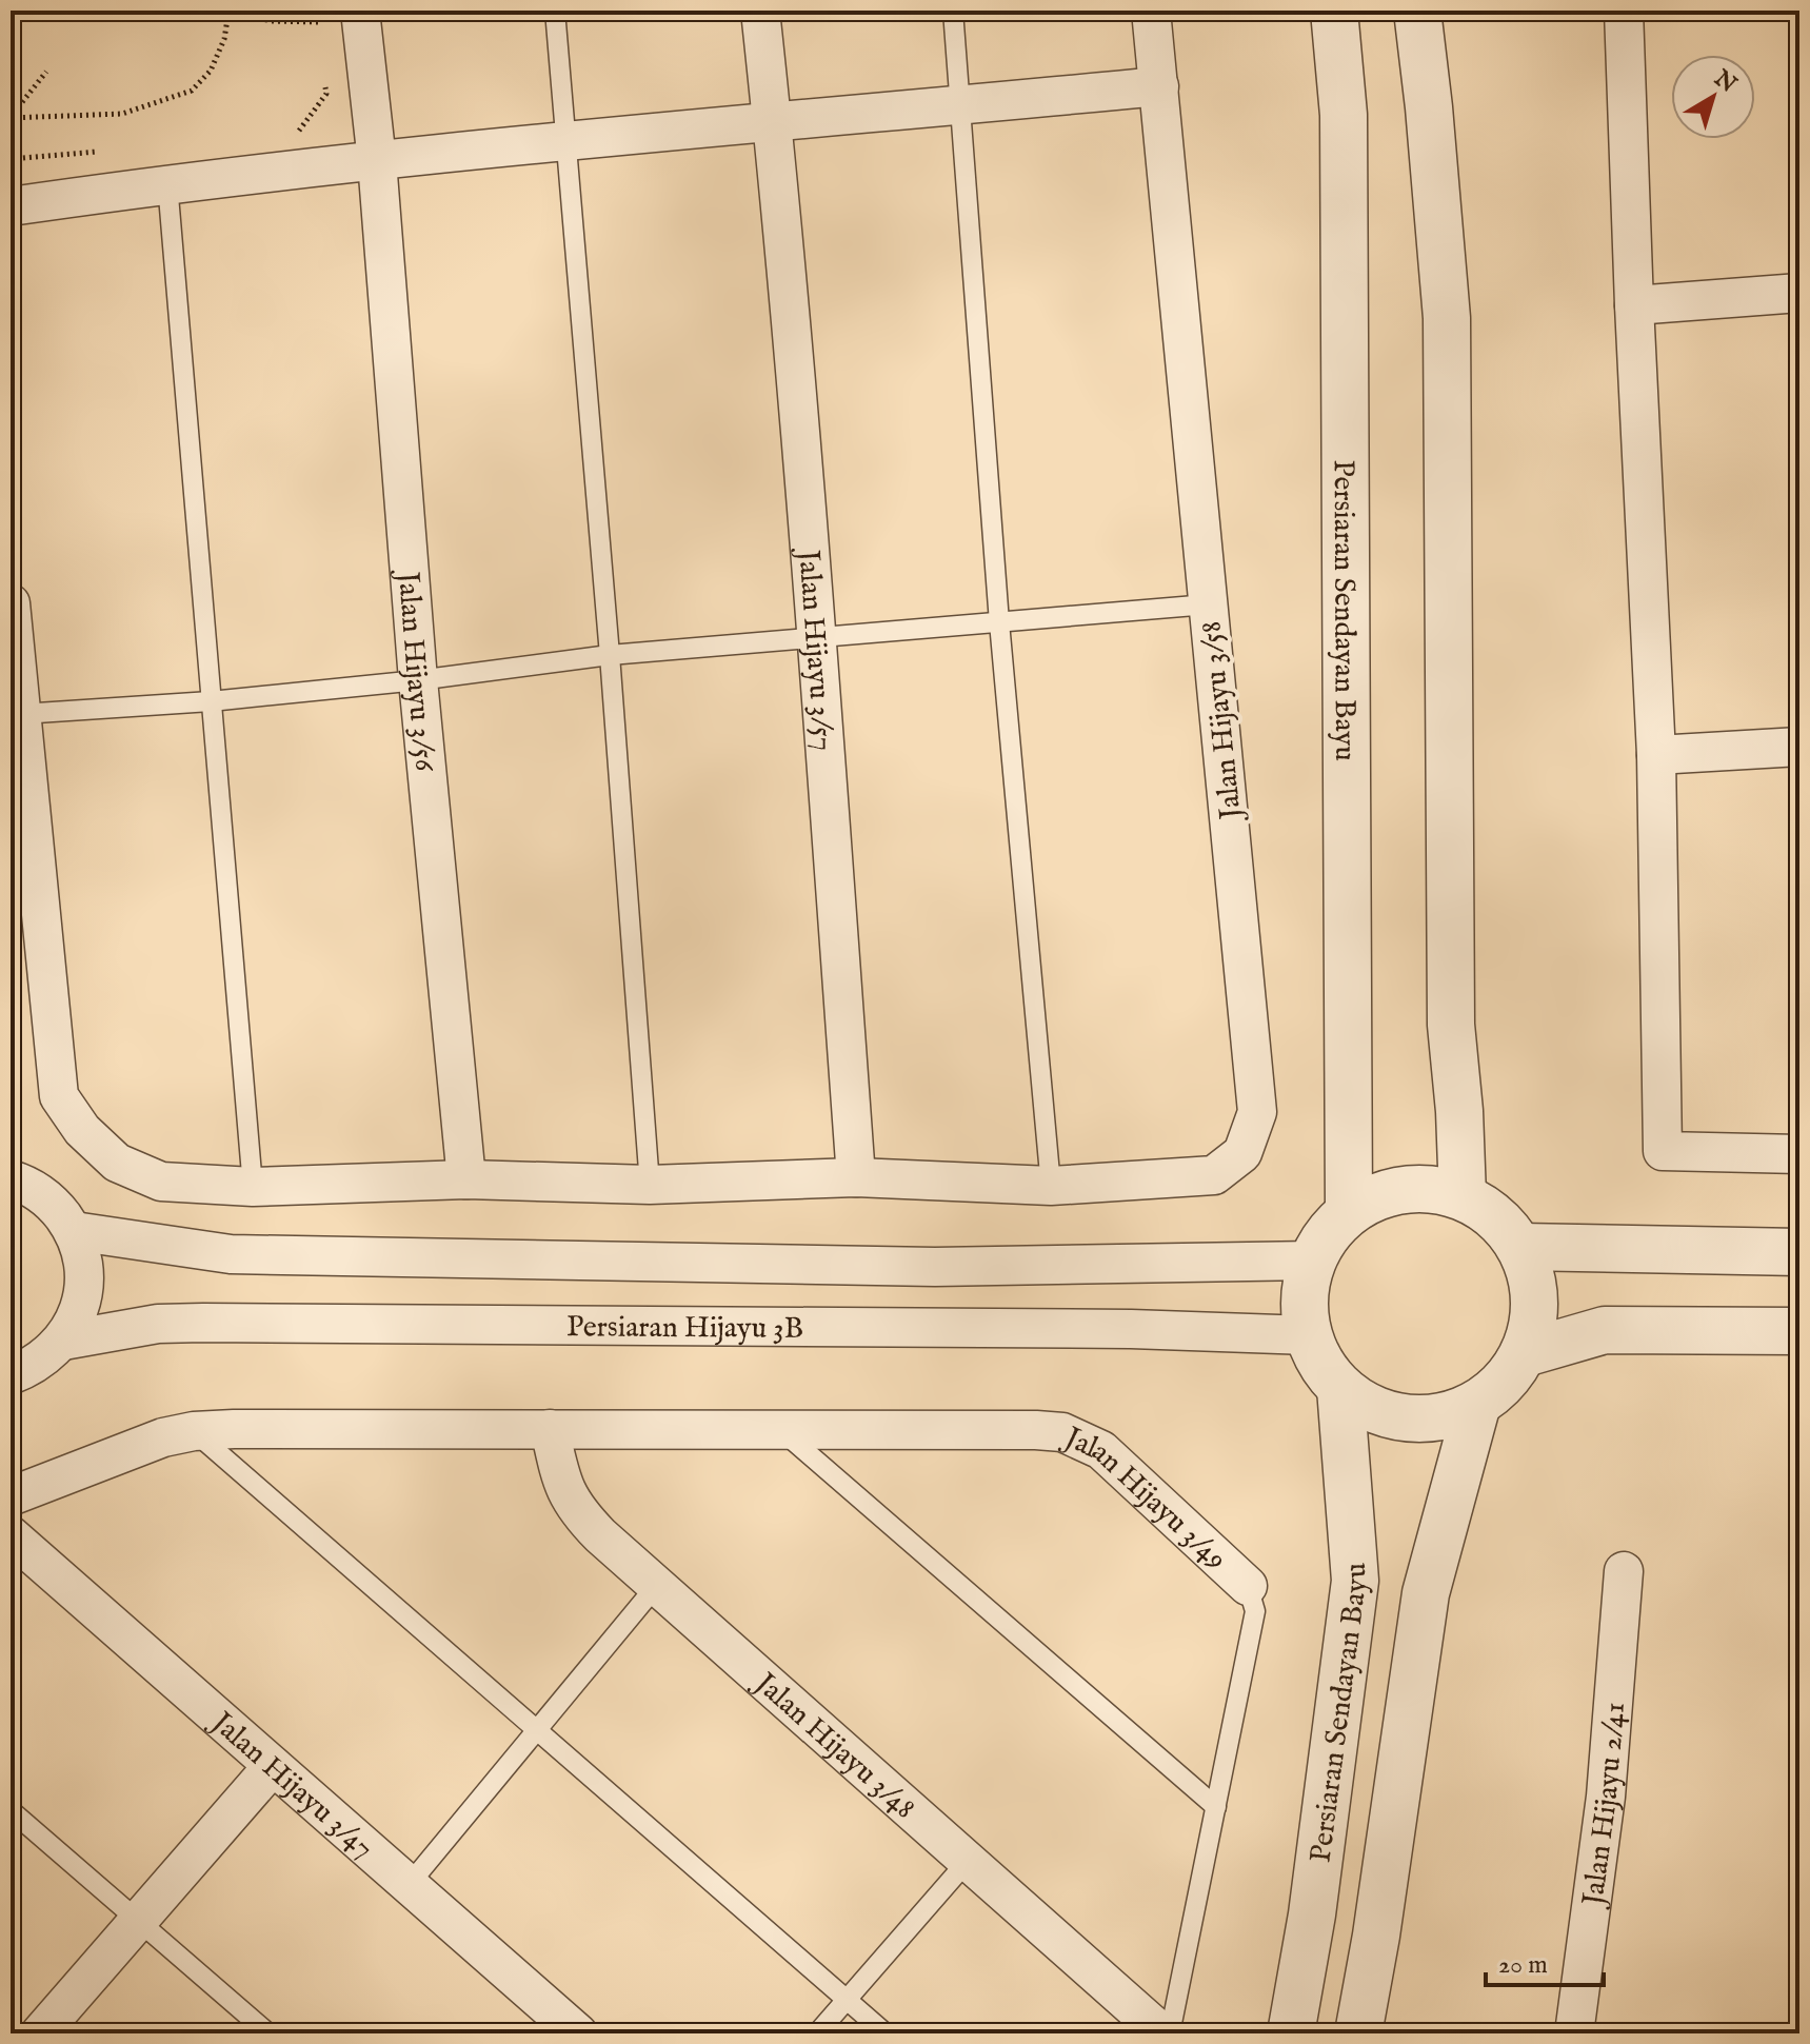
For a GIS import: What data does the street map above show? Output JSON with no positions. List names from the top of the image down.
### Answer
{
  "streets": {
    "street": [
      "Persiaran Sendayan Bayu",
      "Jalan Hijayu 3/57",
      "Jalan Hijayu 3/56",
      "Jalan Hijayu 3/58",
      "Persiaran Hijayu 3B",
      "Jalan Hijayu 3/49",
      "Jalan Hijayu 3/48",
      "Jalan Hijayu 3/47",
      "Jalan Hijayu 2/41"
    ]
  },
  "crossings": [
    ["Persiaran Sendayan Bayu", "Persiaran Hijayu 3B"],
    ["Jalan Hijayu 3/57", "Jalan Hijayu 3/58"],
    ["Jalan Hijayu 3/56", "Jalan Hijayu 3/58"],
    ["Jalan Hijayu 3/49", "Jalan Hijayu 3/48"]
  ],
  "scale_bar": "20 m",
  "north": "top right"
}
